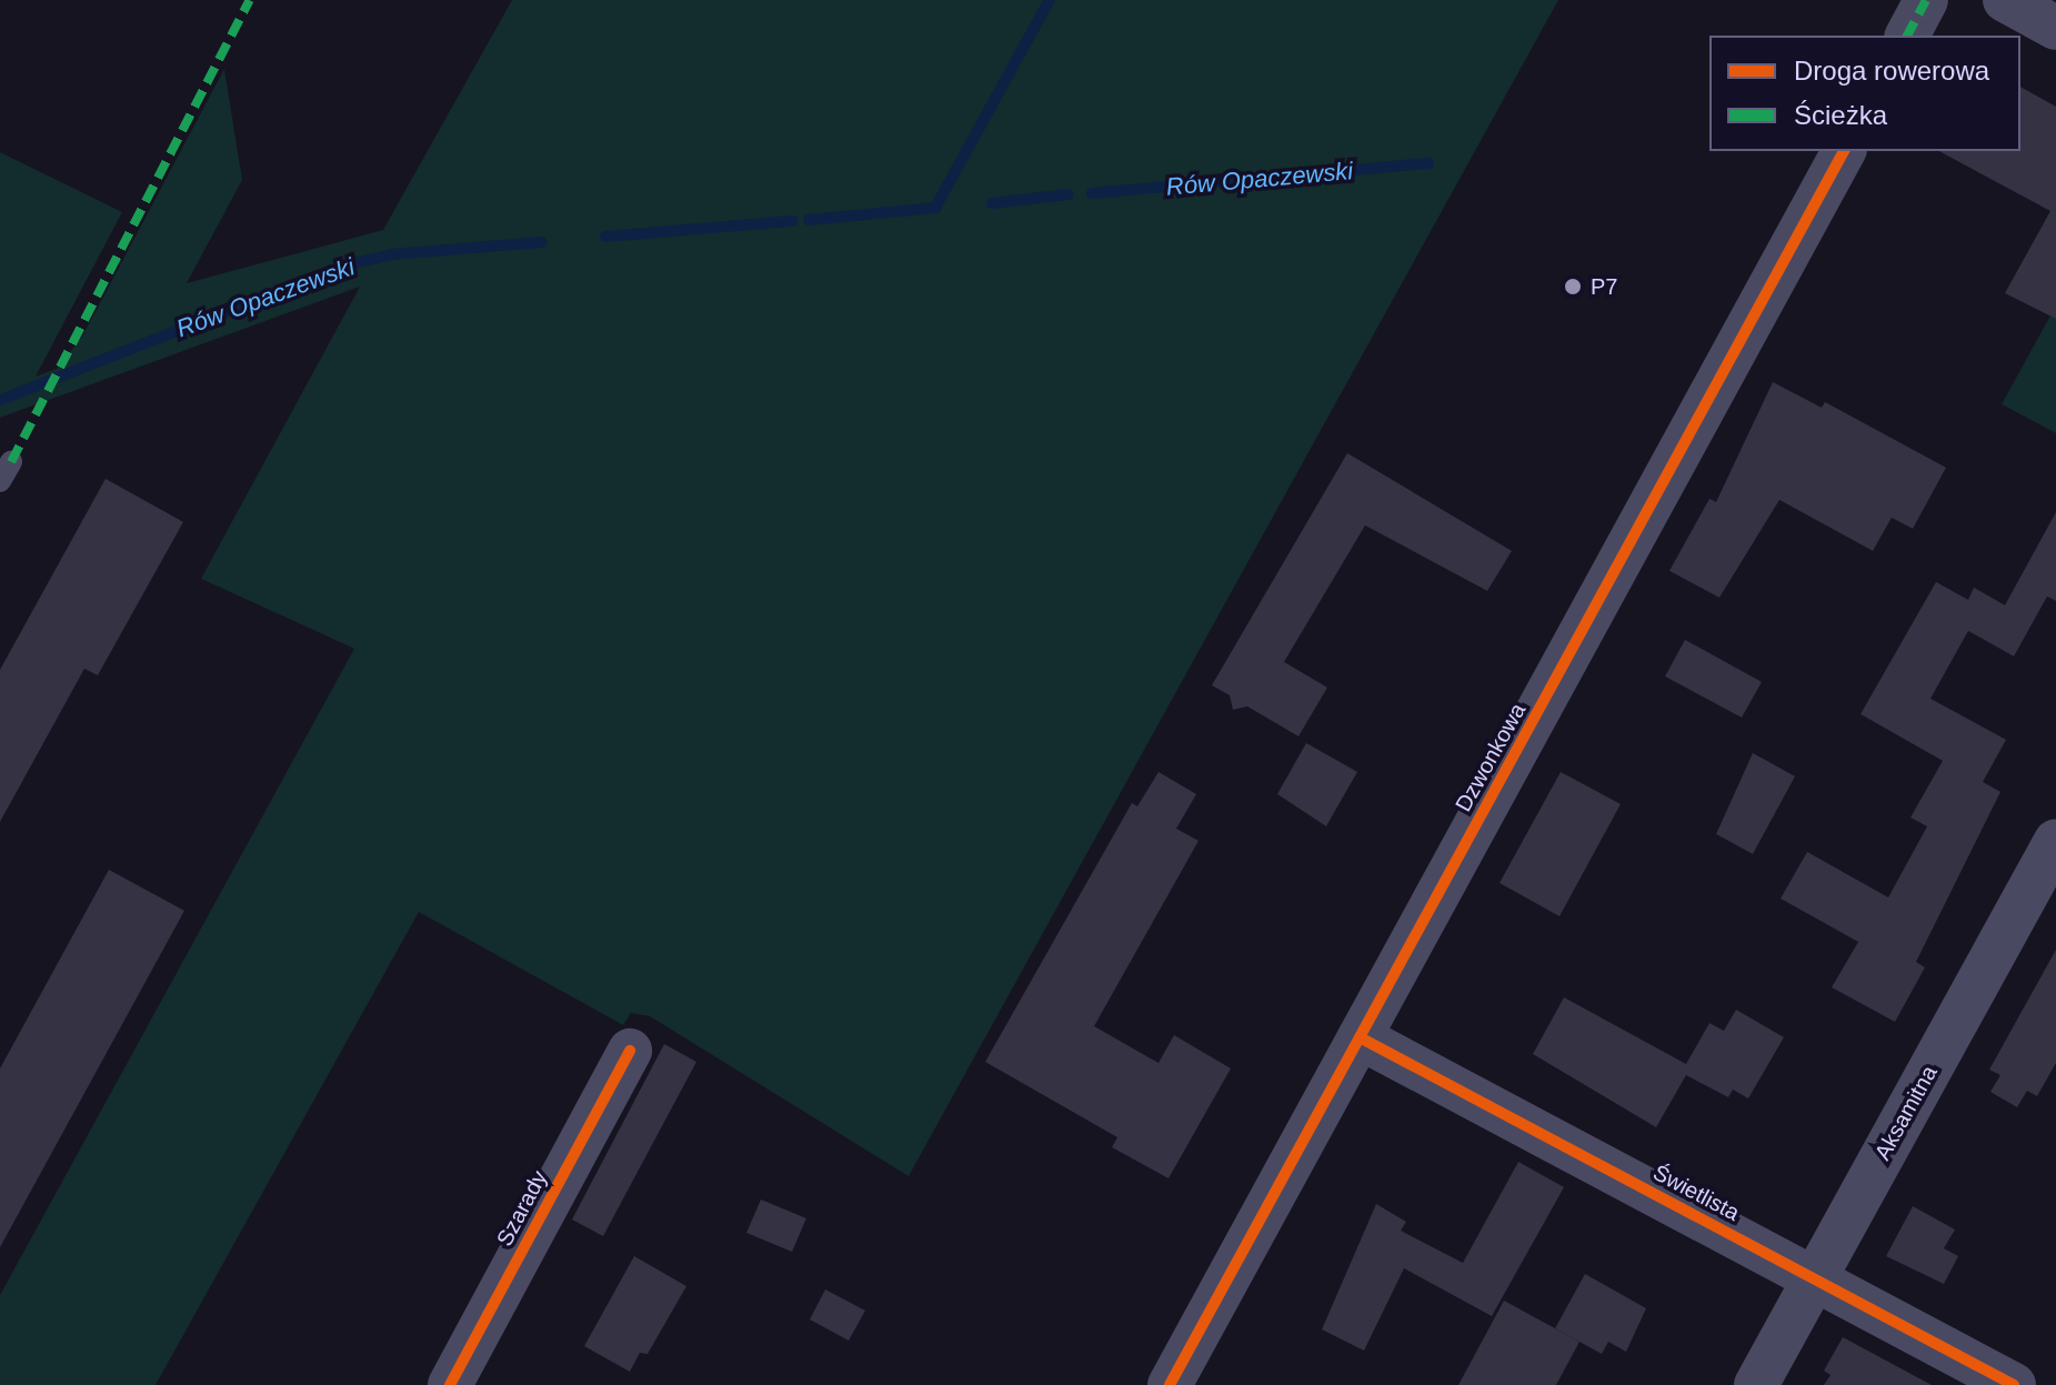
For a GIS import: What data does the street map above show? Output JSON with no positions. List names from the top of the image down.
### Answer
{
  "streets": {
    "street": [
      "Dzwonkowa",
      "Aksamitna",
      "Świetlista",
      "Szarady"
    ]
  },
  "crossings": [
    ["Dzwonkowa", "Świetlista"],
    ["Aksamitna", "Świetlista"]
  ],
  "water": ["Rów Opaczewski"],
  "places": ["P7"],
  "legend": ["Droga rowerowa", "Ścieżka"]
}
